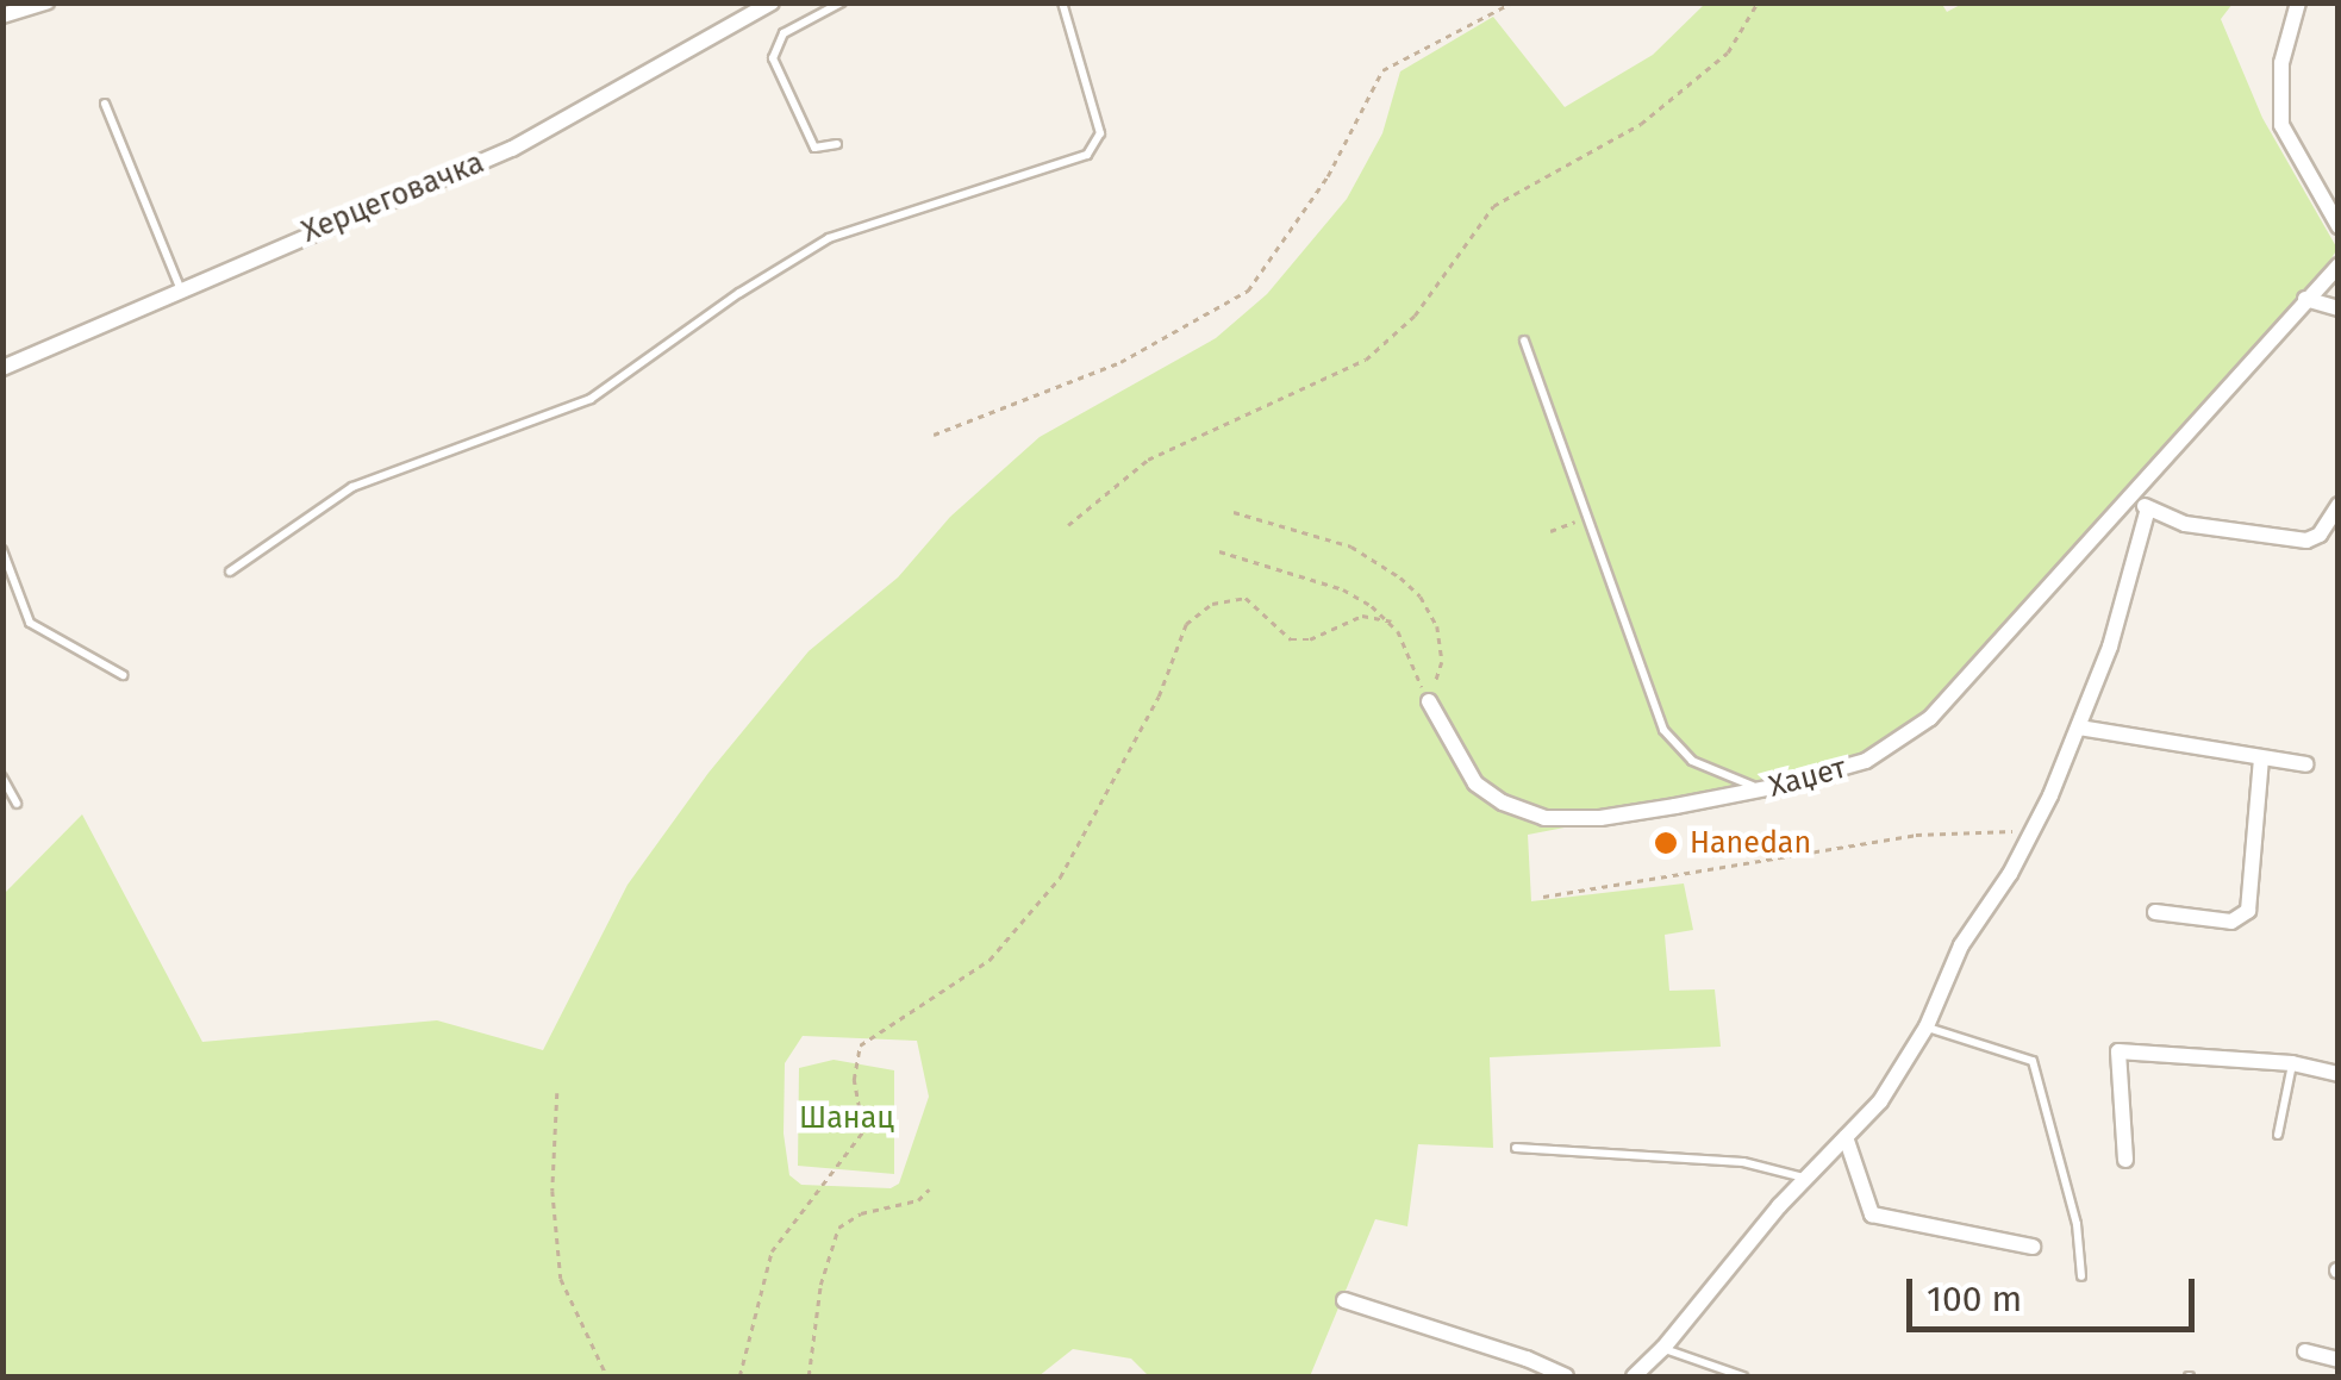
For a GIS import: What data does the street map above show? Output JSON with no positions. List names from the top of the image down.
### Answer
{
  "streets": {
    "street": ["Херцеговачка", "Хаџет"]
  },
  "parks": ["Шанац"],
  "places": ["Hanedan"],
  "scale_bar": "100 m"
}
